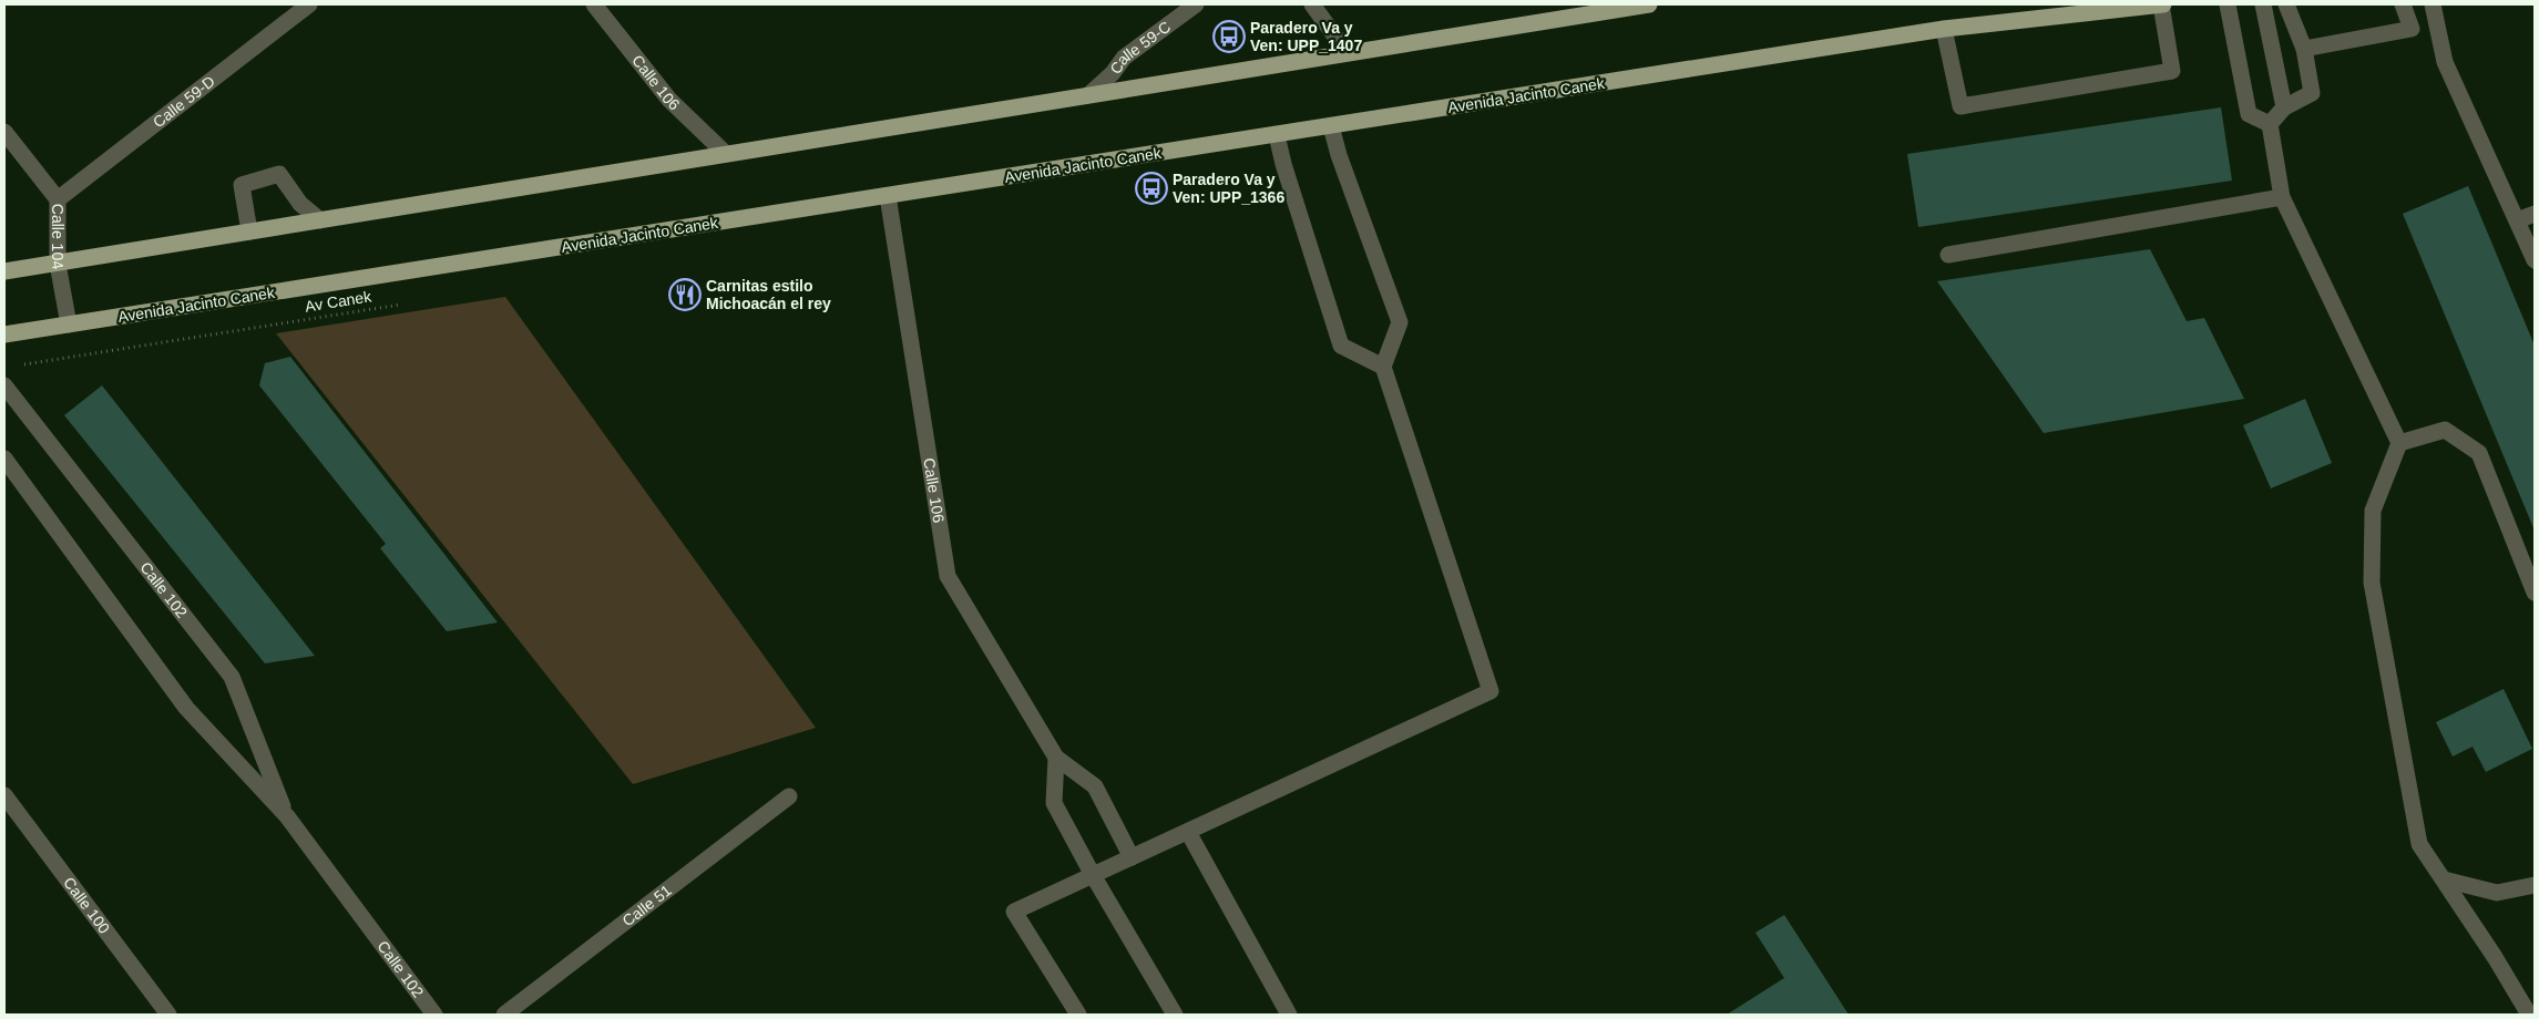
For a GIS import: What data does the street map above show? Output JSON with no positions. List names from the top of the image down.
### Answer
{
  "streets": {
    "main road": ["Avenida Jacinto Canek"],
    "street": [
      "Calle 59-C",
      "Calle 106",
      "Calle 59-D",
      "Calle 104",
      "Calle 102",
      "Calle 100",
      "Calle 51"
    ],
    "path": ["Av Canek"]
  },
  "crossings": [
    ["Calle 106", "Avenida Jacinto Canek"],
    ["Avenida Jacinto Canek", "Calle 104"],
    ["Calle 59-D", "Calle 104"]
  ],
  "places": {
    "bus stop": ["Paradero Va y Ven: UPP_1407", "Paradero Va y Ven: UPP_1366"],
    "restaurant": ["Carnitas estilo Michoacán el rey"]
  }
}
